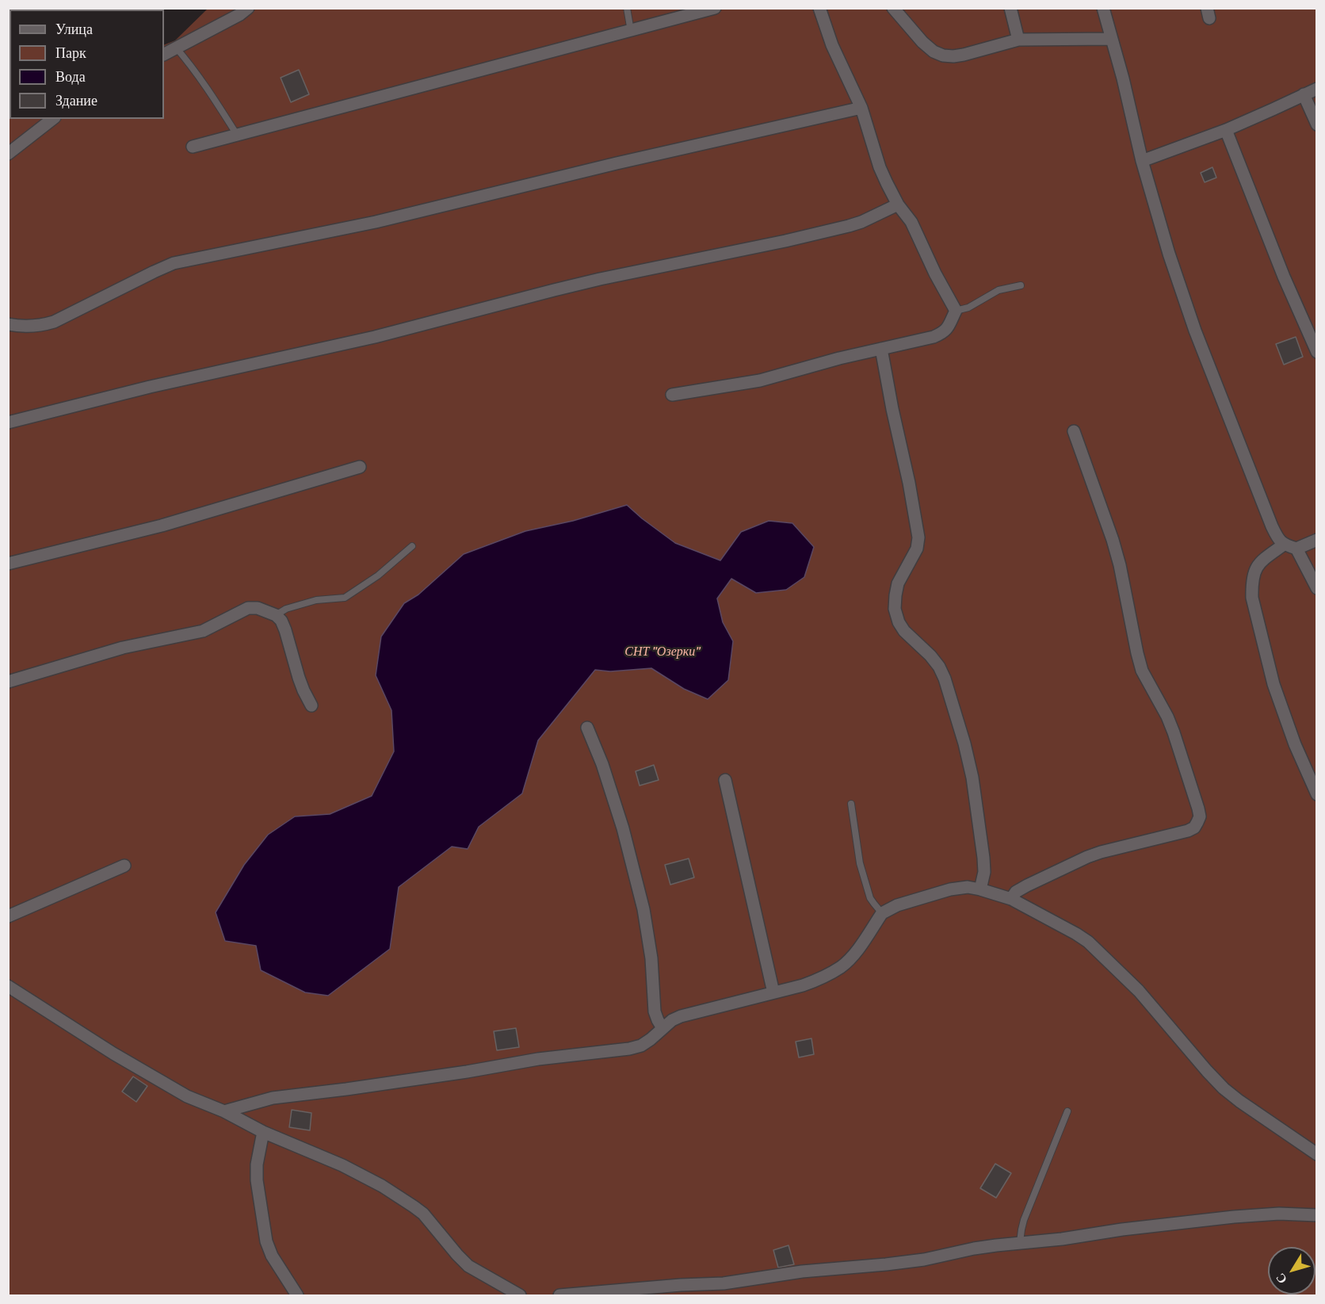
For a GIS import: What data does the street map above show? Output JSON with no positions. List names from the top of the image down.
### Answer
{
  "parks": ["СНТ \"Озерки\""],
  "legend": [
    "Улица",
    "Парк",
    "Вода",
    "Здание"
  ],
  "north": "bottom left"
}
